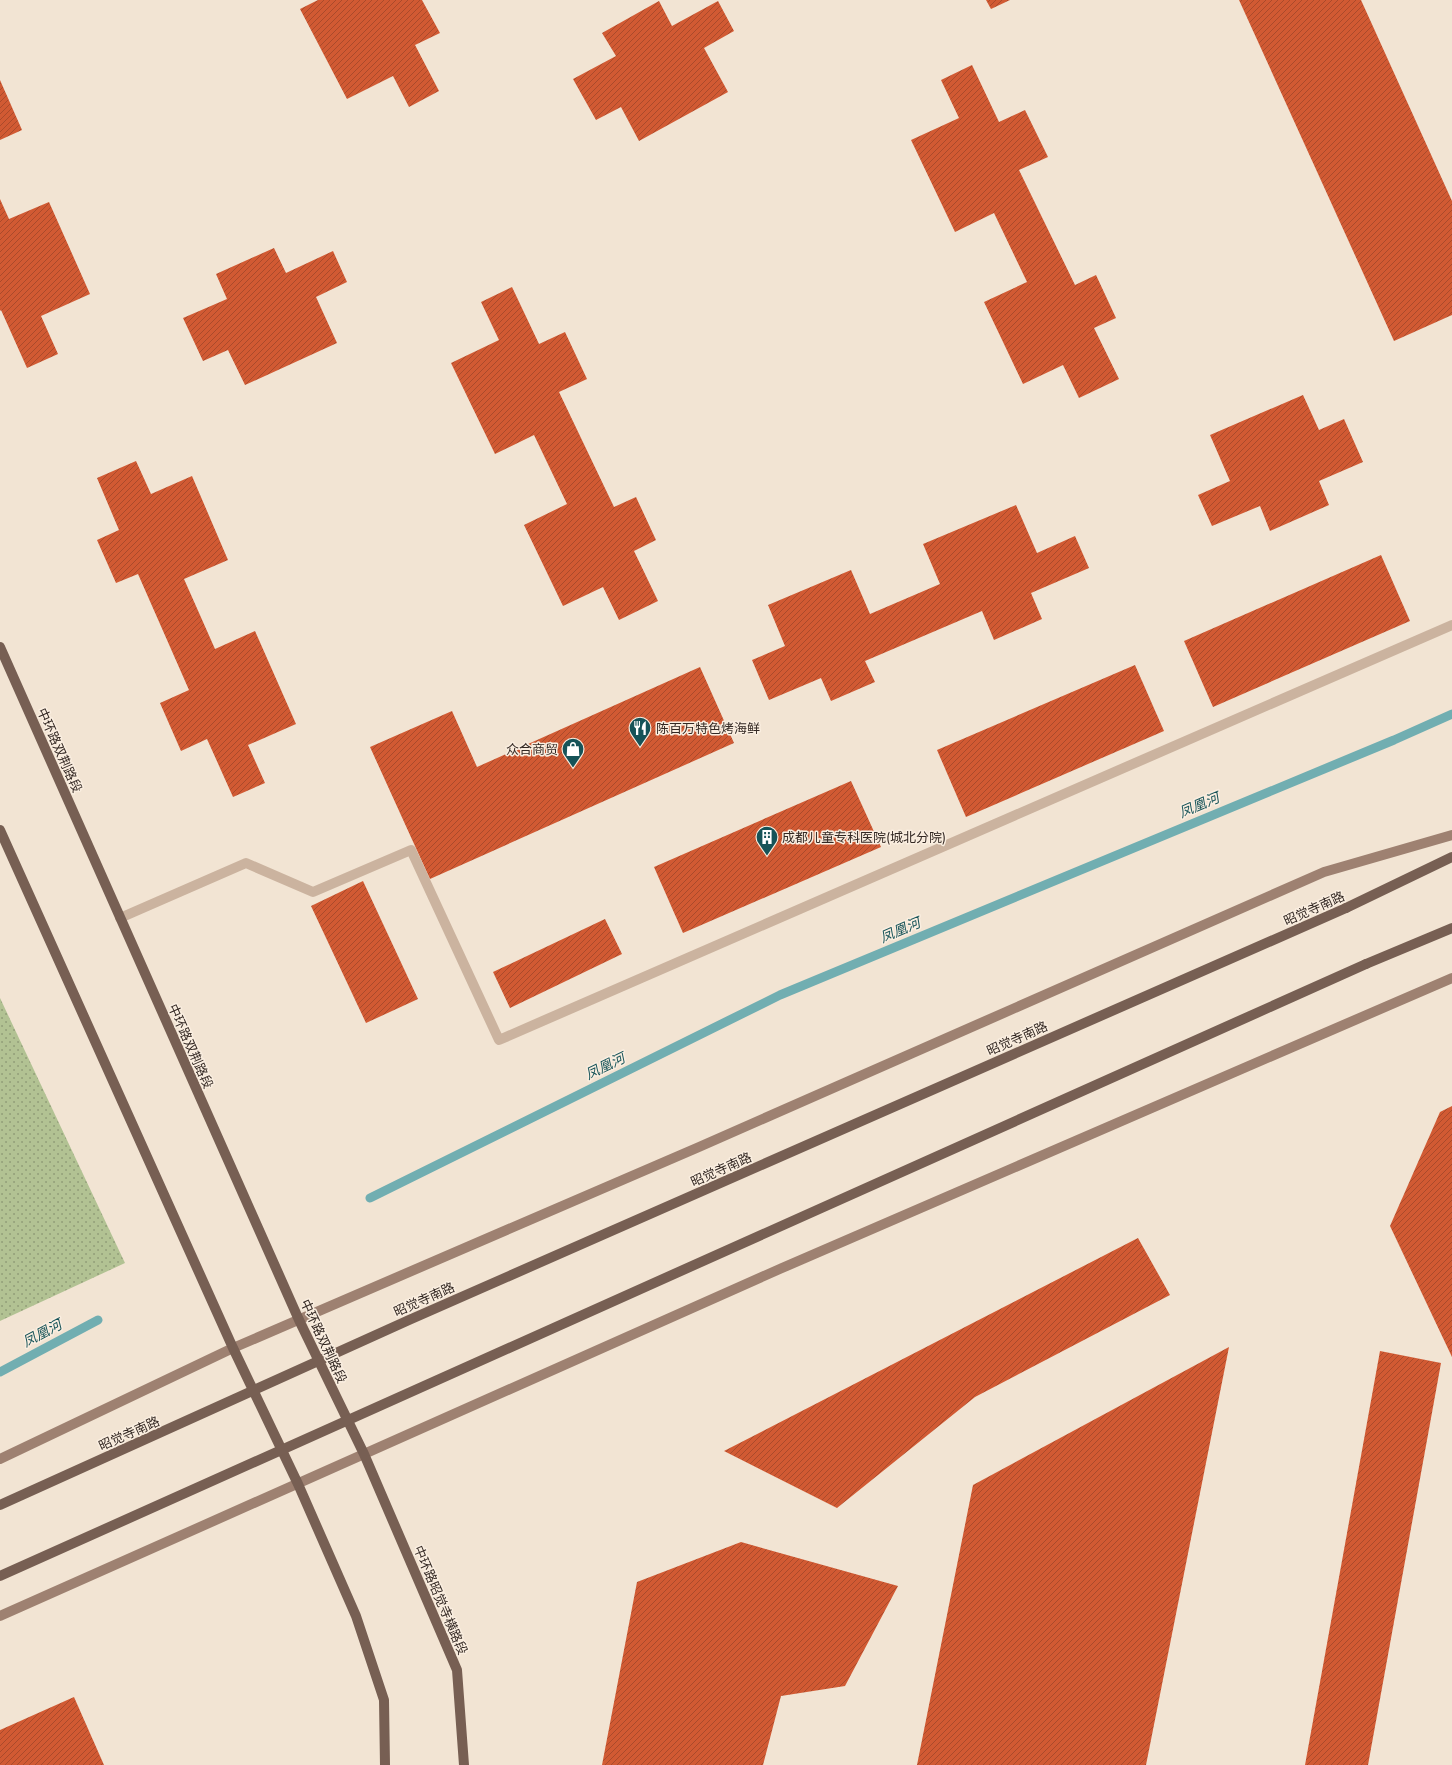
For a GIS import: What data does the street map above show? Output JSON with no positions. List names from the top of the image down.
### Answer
{
  "streets": {
    "main road": ["中环路双荆路段", "昭觉寺南路", "中环路昭觉寺横路段"]
  },
  "crossings": [
    ["中环路双荆路段", "中环路昭觉寺横路段"]
  ],
  "water": ["凤凰河"],
  "places": {
    "restaurant": ["陈百万特色烤海鲜"],
    "shop": ["众合商贸"],
    "building": ["成都儿童专科医院(城北分院)"]
  }
}
